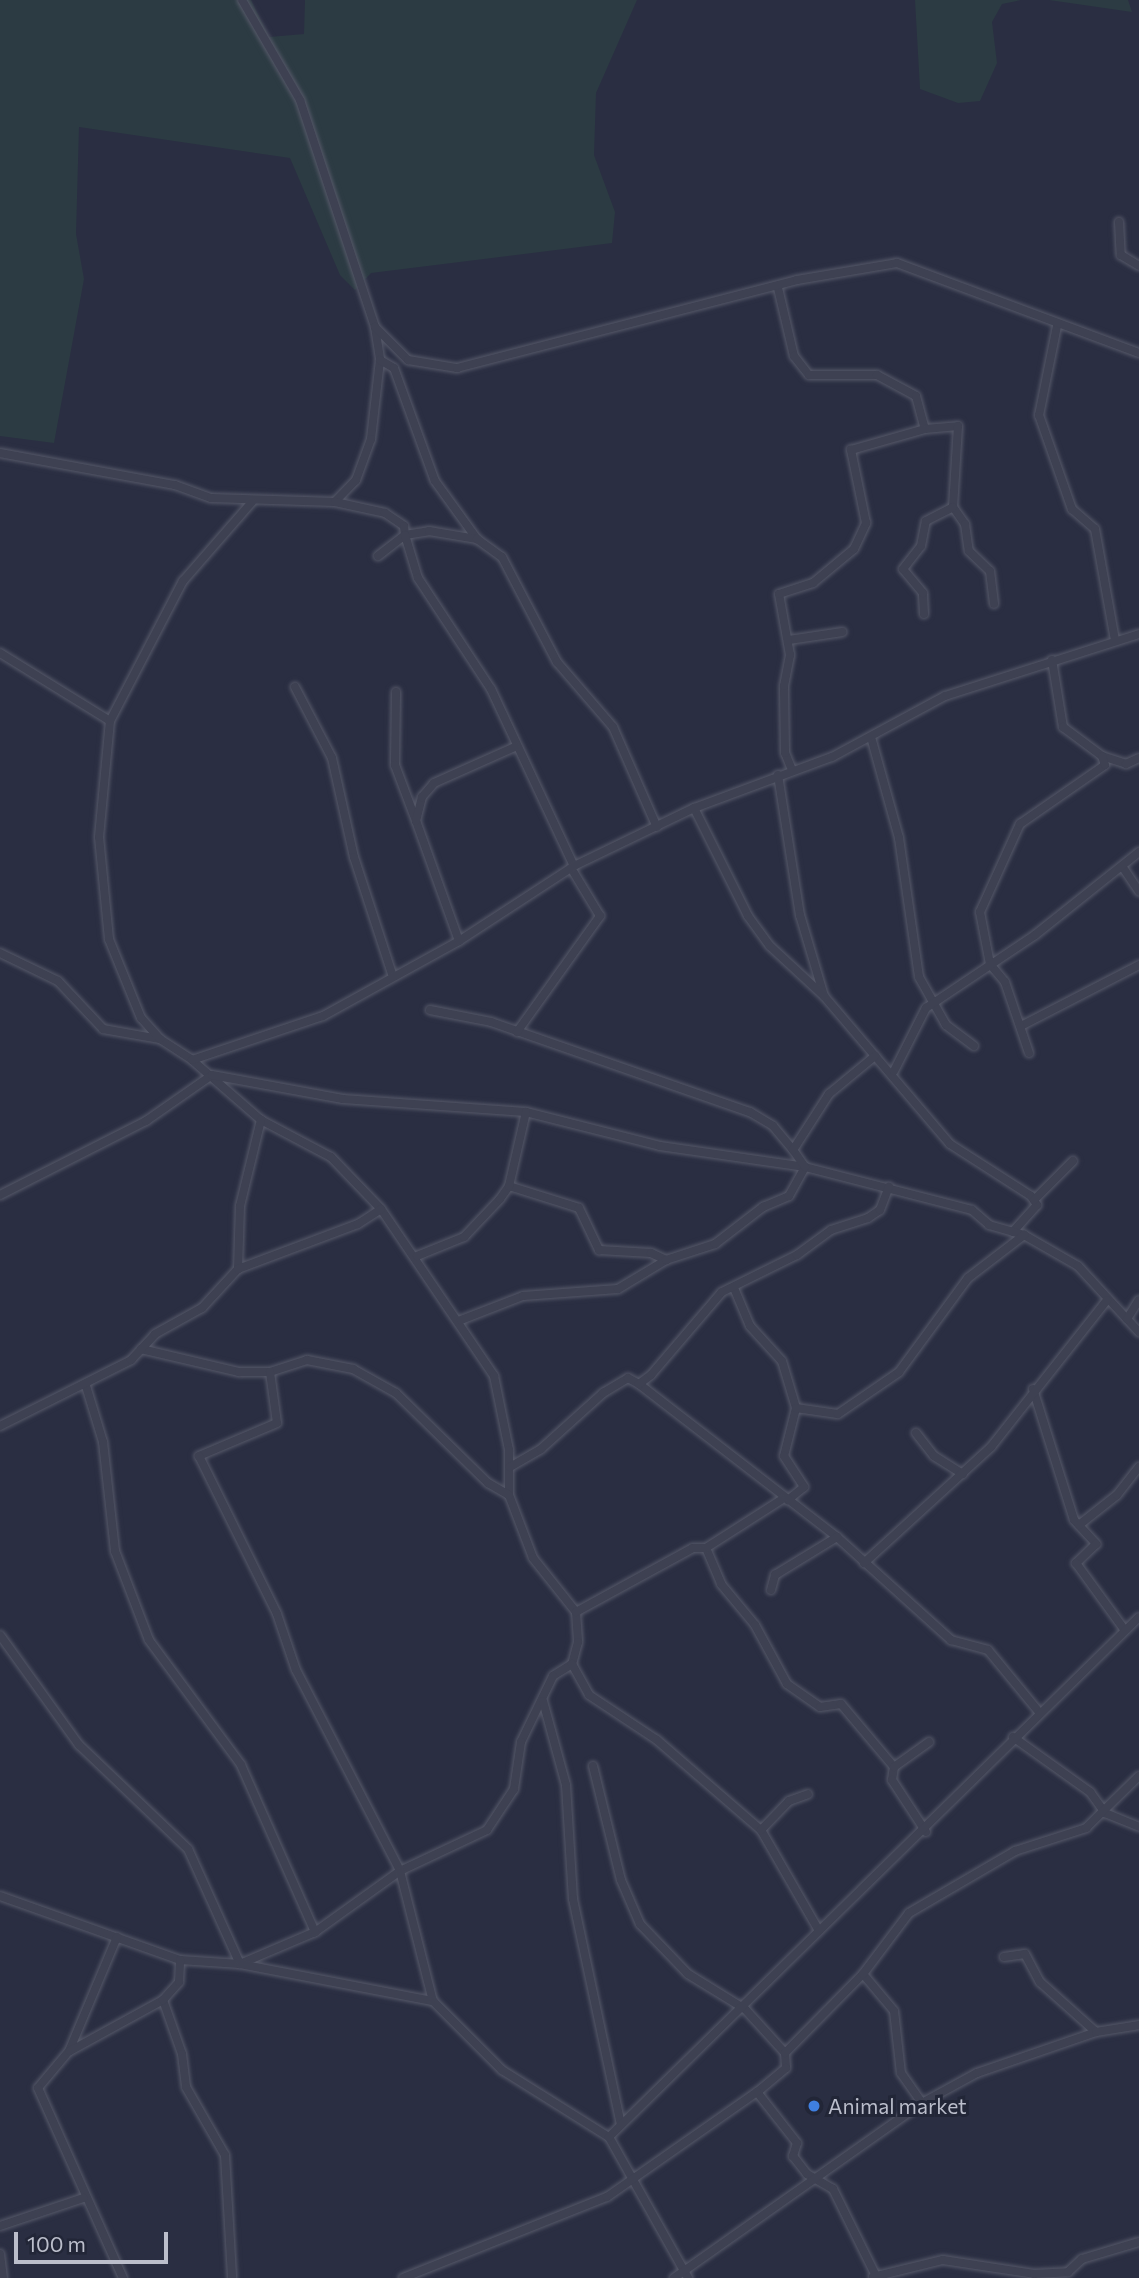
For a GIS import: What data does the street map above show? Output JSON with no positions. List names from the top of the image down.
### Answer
{
  "places": ["Animal market"],
  "scale_bar": "100 m"
}
